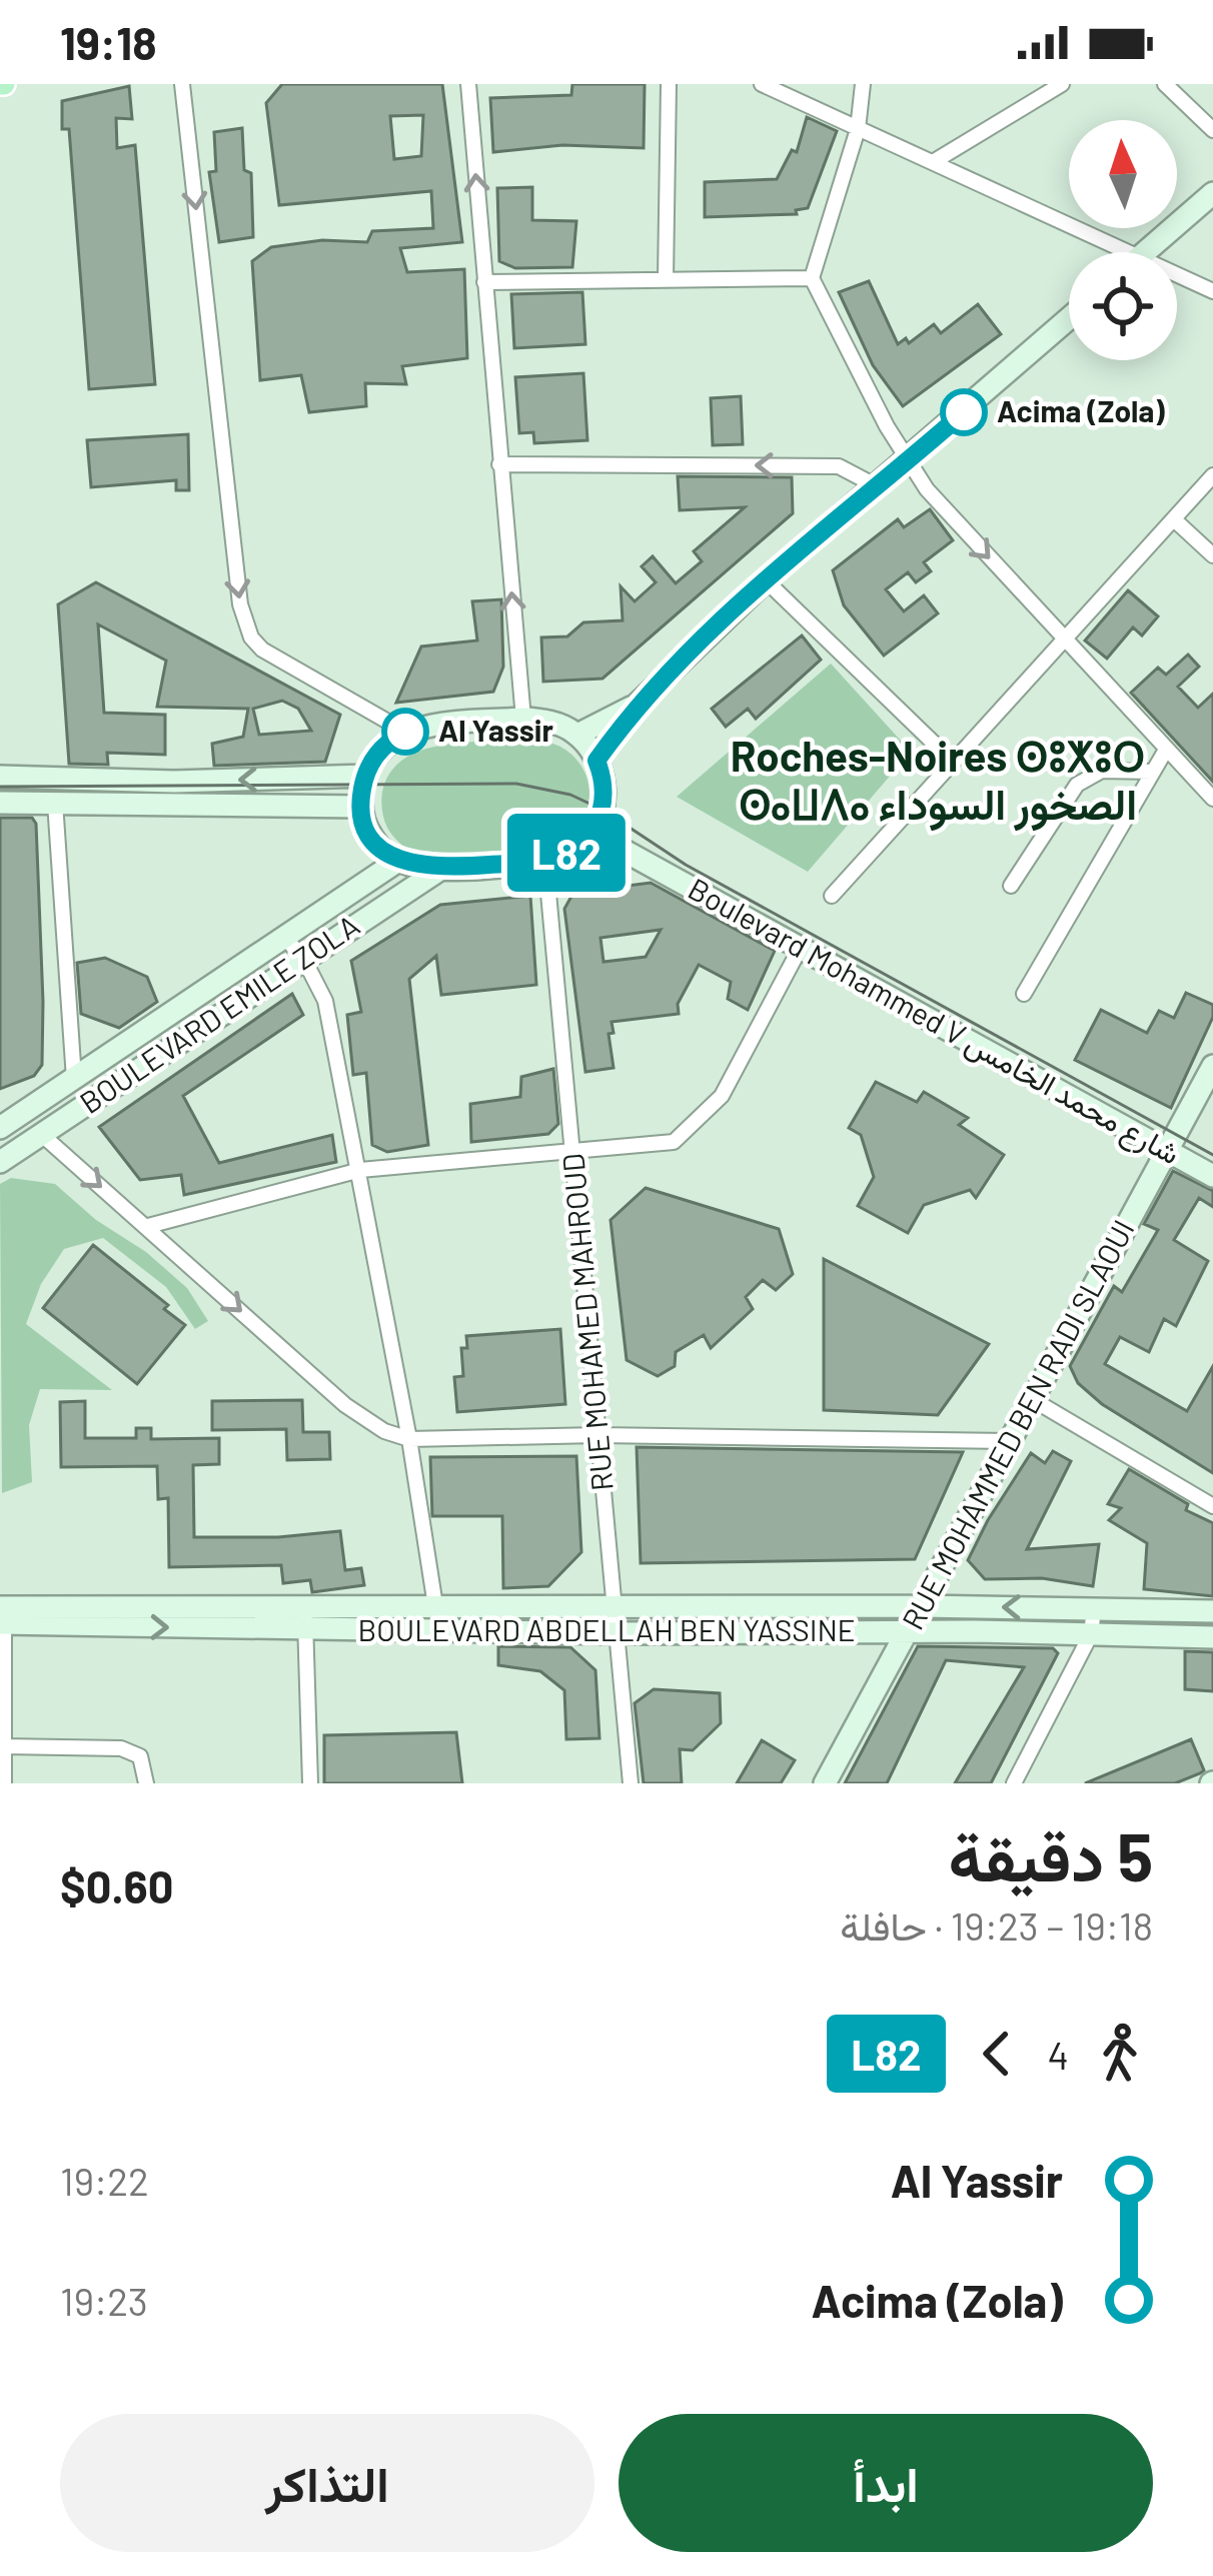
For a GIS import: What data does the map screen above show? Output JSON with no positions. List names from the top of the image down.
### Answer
{
  "streets": {
    "street": [
      "BOULEVARD EMILE ZOLA",
      "Boulevard Mohammed V شارع محمد الخامس",
      "RUE MOHAMED MAHROUD",
      "RUE MOHAMMED BEN RADI SLAOUI",
      "BOULEVARD ABDELLAH BEN YASSINE"
    ]
  },
  "crossings": [
    ["BOULEVARD EMILE ZOLA", "Boulevard Mohammed V شارع محمد الخامس"],
    ["BOULEVARD EMILE ZOLA", "RUE MOHAMED MAHROUD"],
    ["Boulevard Mohammed V شارع محمد الخامس", "RUE MOHAMED MAHROUD"],
    ["Boulevard Mohammed V شارع محمد الخامس", "RUE MOHAMMED BEN RADI SLAOUI"],
    ["RUE MOHAMED MAHROUD", "BOULEVARD ABDELLAH BEN YASSINE"],
    ["RUE MOHAMMED BEN RADI SLAOUI", "BOULEVARD ABDELLAH BEN YASSINE"]
  ],
  "districts": ["Roches-Noires ⵙⵓⵅⵓⵔ ⵙⴰⵡⴷⴰ الصخور السوداء"],
  "places": ["Acima (Zola)", "Al Yassir"],
  "lines": ["bus line L82"],
  "north": "top",
  "page": {
    "status": "19:18",
    "on_map": "L82",
    "heading": ["5 دقيقة", "19:18 – 19:23 · حافلة", "$0.60"],
    "legs": ["4", "L82"],
    "list": [
      {
        "name": "Al Yassir",
        "value": "19:22"
      },
      {
        "name": "Acima (Zola)",
        "value": "19:23"
      }
    ],
    "buttons": ["ابدأ", "التذاكر"]
  }
}
